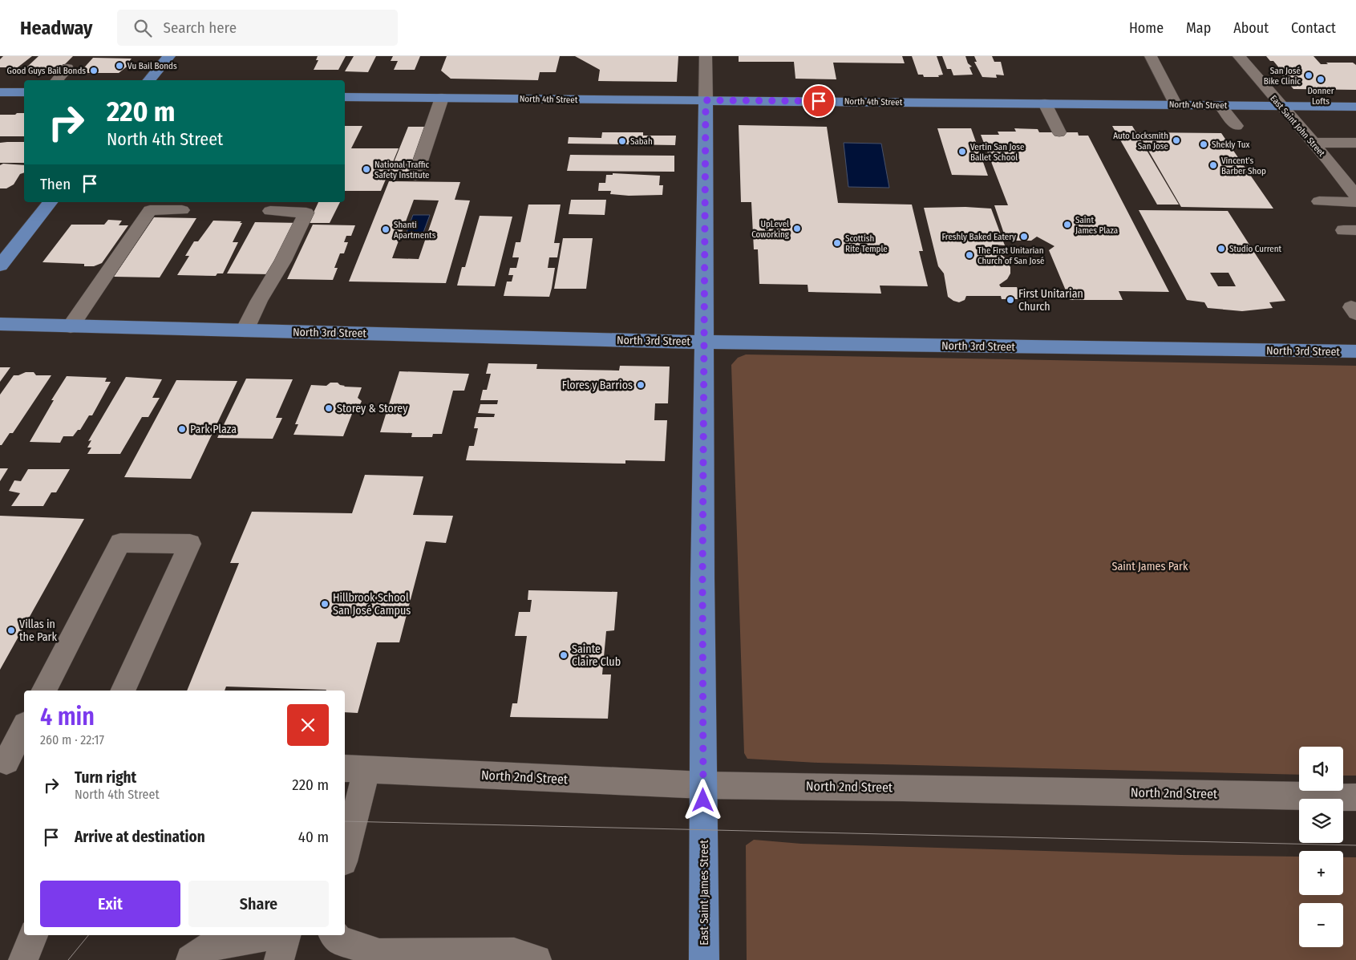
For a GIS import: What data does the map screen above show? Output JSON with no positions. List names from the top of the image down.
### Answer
{
  "streets": {
    "main road": ["North 4th Street", "North 3rd Street", "East Saint James Street"],
    "street": ["East Saint John Street", "North 2nd Street"]
  },
  "crossings": [
    ["North 4th Street", "East Saint John Street"],
    ["North 4th Street", "East Saint James Street"],
    ["North 3rd Street", "East Saint James Street"],
    ["North 2nd Street", "East Saint James Street"]
  ],
  "parks": ["Saint James Park"],
  "places": [
    "Vu Bail Bonds",
    "Good Guys Bail Bonds",
    "San José Bike Clinic",
    "Donner Lofts",
    "Auto Locksmith San Jose",
    "Sabah",
    "Shekly Tux",
    "Vertin San Jose Ballet School",
    "Vincent’s Barber Shop",
    "National Traffic Safety Institute",
    "Saint James Plaza",
    "UpLevel Coworking",
    "Shanti Apartments",
    "Freshly Baked Eatery",
    "Scottish Rite Temple",
    "Studio Current",
    "The First Unitarian Church of San José",
    "First Unitarian Church",
    "Flores y Barrios",
    "Storey & Storey",
    "Park Plaza",
    "Hillbrook School San José Campus",
    "Villas in the Park",
    "Sainte Claire Club"
  ],
  "page": {
    "header": "Headway",
    "search": "Search here",
    "nav": [
      "Home",
      "Map",
      "About",
      "Contact"
    ],
    "turn": ["220 m", "North 4th Street"],
    "then": "Then",
    "heading": ["4 min", "260 m · 22:17"],
    "map_buttons": ["+", "−"],
    "list": [
      {
        "name": "Turn right",
        "note": "North 4th Street",
        "value": "220 m"
      },
      {
        "name": "Arrive at destination",
        "value": "40 m"
      }
    ],
    "buttons": ["Exit", "Share"]
  }
}
